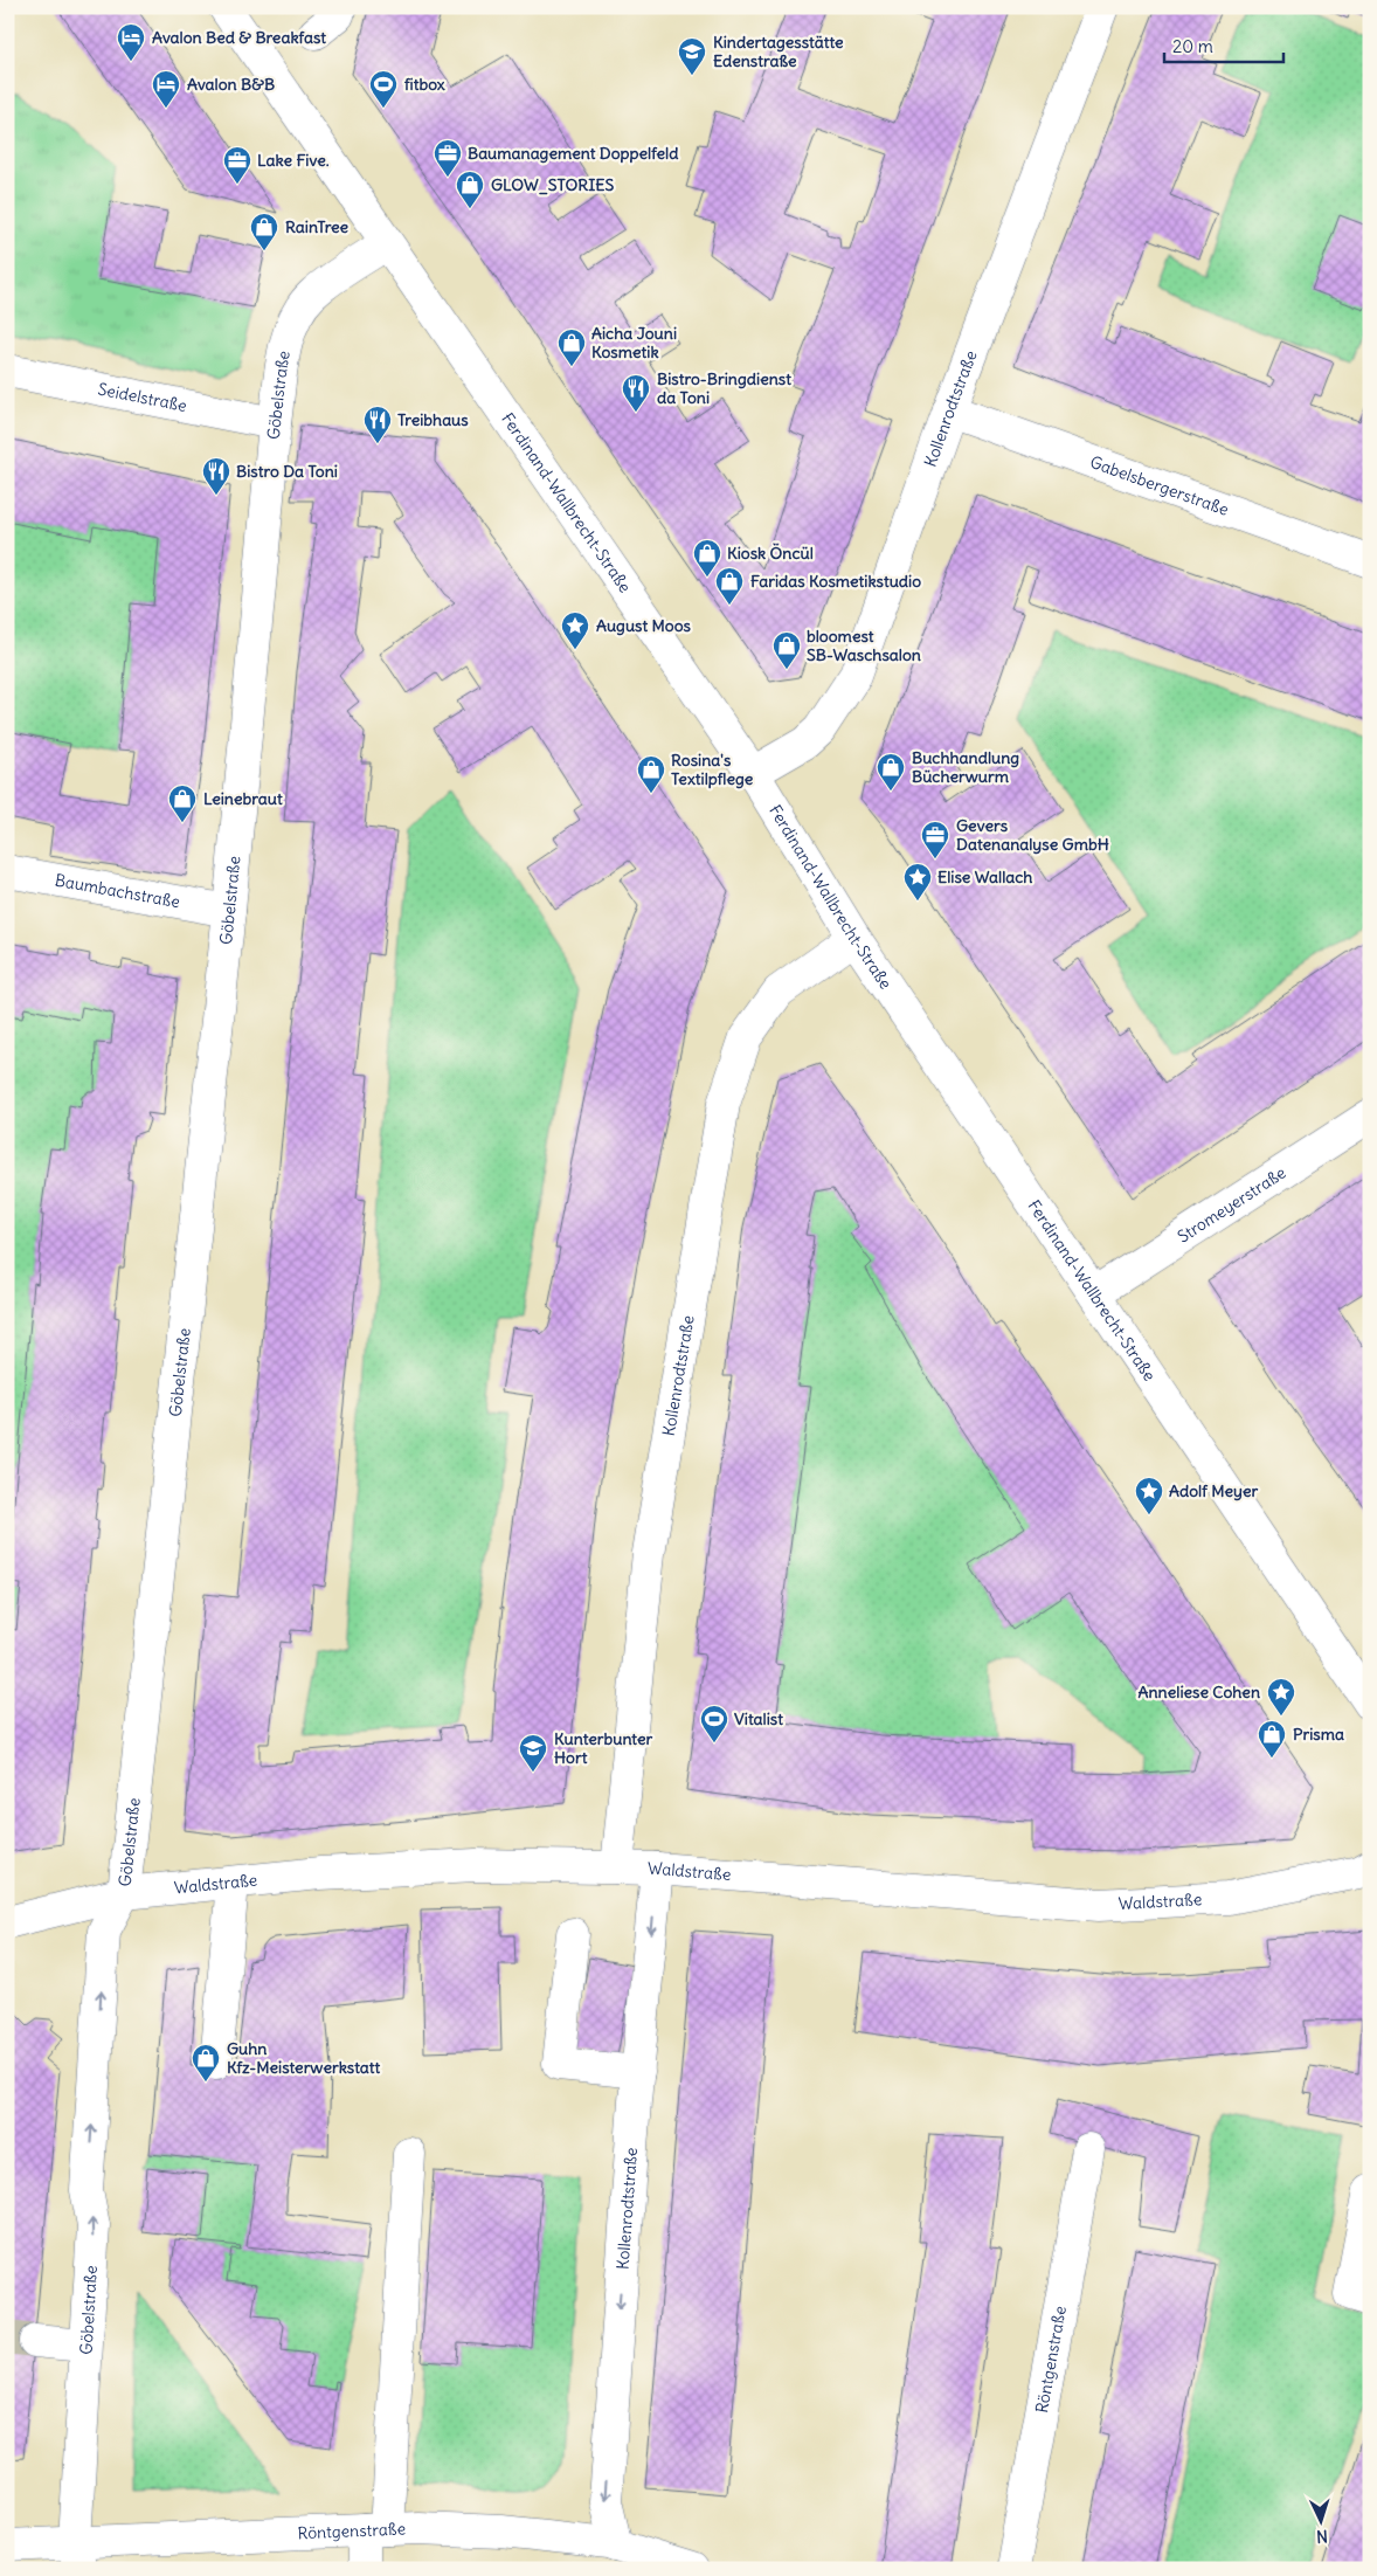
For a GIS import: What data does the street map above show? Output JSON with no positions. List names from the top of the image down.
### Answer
{
  "streets": {
    "street": [
      "Göbelstraße",
      "Seidelstraße",
      "Kollenrodtstraße",
      "Gabelsbergerstraße",
      "Ferdinand-Wallbrecht-Straße",
      "Baumbachstraße",
      "Stromeyerstraße",
      "Waldstraße",
      "Röntgenstraße"
    ]
  },
  "crossings": [
    ["Göbelstraße", "Seidelstraße"],
    ["Göbelstraße", "Ferdinand-Wallbrecht-Straße"],
    ["Göbelstraße", "Baumbachstraße"],
    ["Göbelstraße", "Waldstraße"],
    ["Göbelstraße", "Röntgenstraße"],
    ["Kollenrodtstraße", "Gabelsbergerstraße"],
    ["Kollenrodtstraße", "Ferdinand-Wallbrecht-Straße"],
    ["Kollenrodtstraße", "Waldstraße"],
    ["Kollenrodtstraße", "Röntgenstraße"],
    ["Ferdinand-Wallbrecht-Straße", "Stromeyerstraße"]
  ],
  "places": {
    "hotel": ["Avalon Bed & Breakfast", "Avalon B&B"],
    "school or university": ["Kindertagesstätte Edenstraße", "Kunterbunter Hort"],
    "sports": ["fitbox", "Vitalist"],
    "office": ["Baumanagement Doppelfeld", "Lake Five.", "Gevers Datenanalyse GmbH"],
    "shop": [
      "GLOW_STORIES",
      "RainTree",
      "Aicha Jouni Kosmetik",
      "Kiosk Öncül",
      "Faridas Kosmetikstudio",
      "bloomest SB-Waschsalon",
      "Buchhandlung Bücherwurm",
      "Rosina's Textilpflege",
      "Leinebraut",
      "Prisma",
      "Guhn Kfz-Meisterwerkstatt"
    ],
    "restaurant": ["Bistro-Bringdienst da Toni", "Treibhaus", "Bistro Da Toni"],
    "place": [
      "August Moos",
      "Elise Wallach",
      "Adolf Meyer",
      "Anneliese Cohen"
    ]
  },
  "scale_bar": "20 m",
  "north": "bottom"
}
